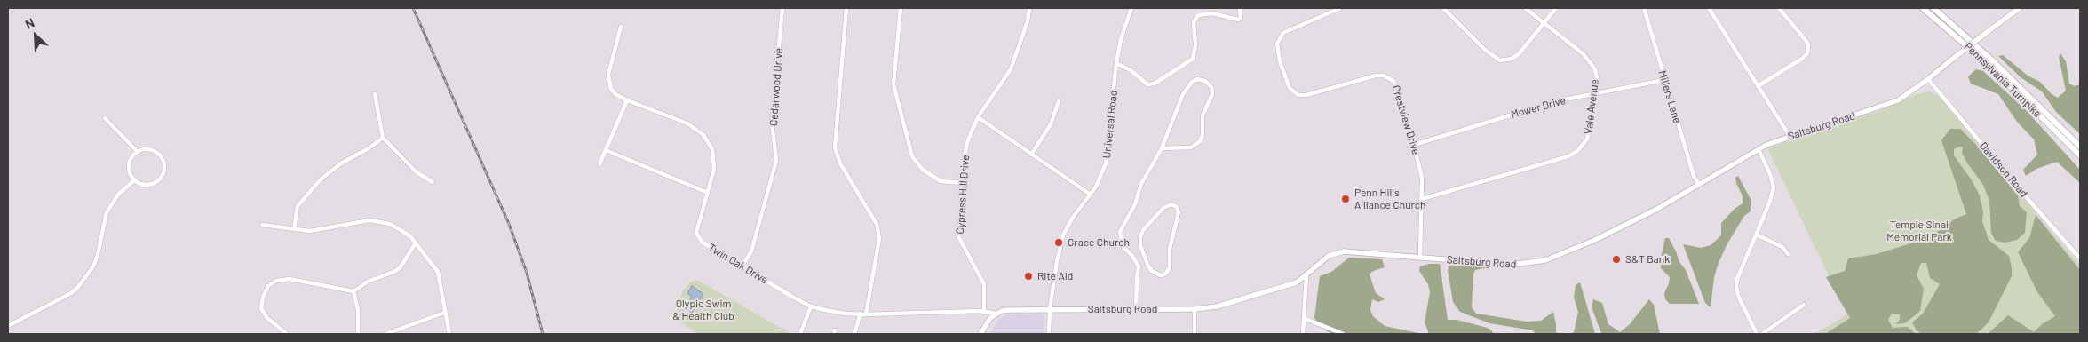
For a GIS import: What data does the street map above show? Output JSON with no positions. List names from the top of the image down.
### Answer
{
  "streets": {
    "highway": ["Pennsylvania Turnpike"],
    "main road": ["Saltsburg Road"],
    "street": [
      "Cedarwood Drive",
      "Millers Lane",
      "Vale Avenue",
      "Mower Drive",
      "Crestview Drive",
      "Universal Road",
      "Davidson Road",
      "Cypress Hill Drive",
      "Twin Oak Drive"
    ]
  },
  "crossings": [
    ["Cedarwood Drive", "Twin Oak Drive"],
    ["Millers Lane", "Mower Drive"],
    ["Millers Lane", "Saltsburg Road"],
    ["Vale Avenue", "Mower Drive"],
    ["Vale Avenue", "Crestview Drive"],
    ["Mower Drive", "Crestview Drive"],
    ["Crestview Drive", "Saltsburg Road"],
    ["Universal Road", "Saltsburg Road"],
    ["Saltsburg Road", "Davidson Road"],
    ["Saltsburg Road", "Twin Oak Drive"],
    ["Cypress Hill Drive", "Twin Oak Drive"]
  ],
  "parks": ["Temple Sinai Memorial Park", "Olypic Swim & Health Club"],
  "places": [
    "Penn Hills Alliance Church",
    "Grace Church",
    "S&T Bank",
    "Rite Aid"
  ],
  "north": "top left"
}
